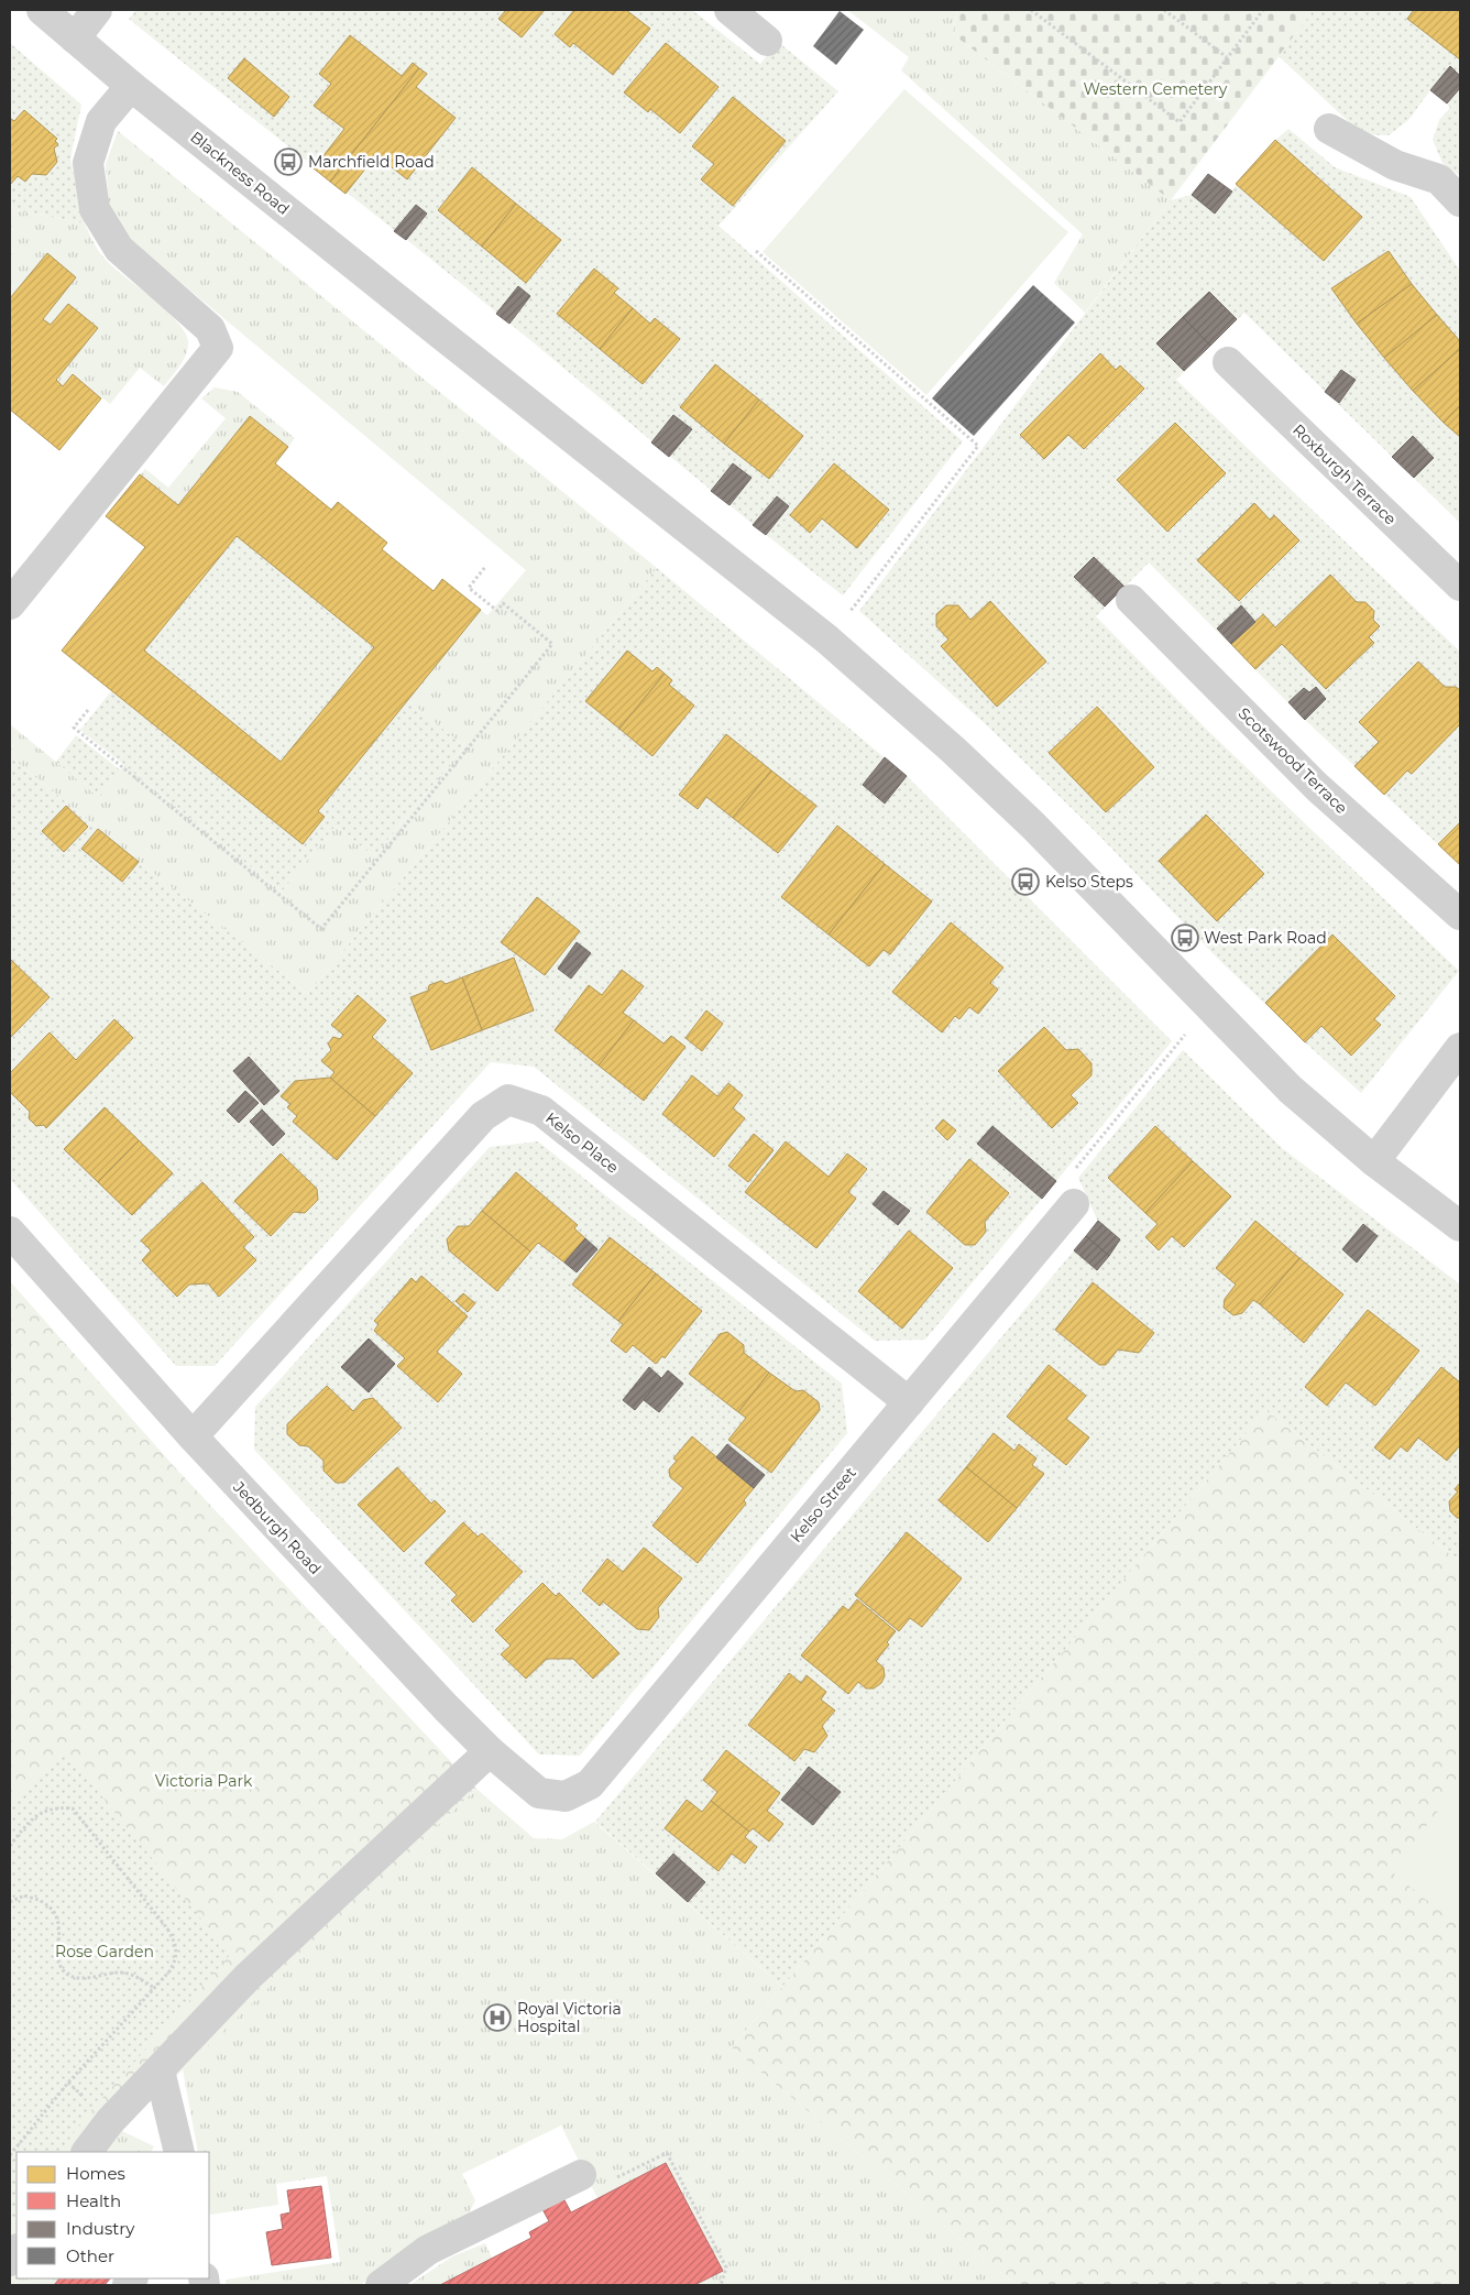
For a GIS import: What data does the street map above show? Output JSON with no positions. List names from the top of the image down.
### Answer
{
  "streets": {
    "street": [
      "Blackness Road",
      "Roxburgh Terrace",
      "Scotswood Terrace",
      "Kelso Place",
      "Kelso Street",
      "Jedburgh Road"
    ]
  },
  "crossings": [
    ["Kelso Place", "Kelso Street"],
    ["Kelso Place", "Jedburgh Road"],
    ["Kelso Street", "Jedburgh Road"]
  ],
  "parks": ["Western Cemetery", "Victoria Park", "Rose Garden"],
  "places": {
    "bus stop": ["Marchfield Road", "Kelso Steps", "West Park Road"],
    "hospital": ["Royal Victoria Hospital"]
  },
  "legend": [
    "Homes",
    "Health",
    "Industry",
    "Other"
  ]
}
